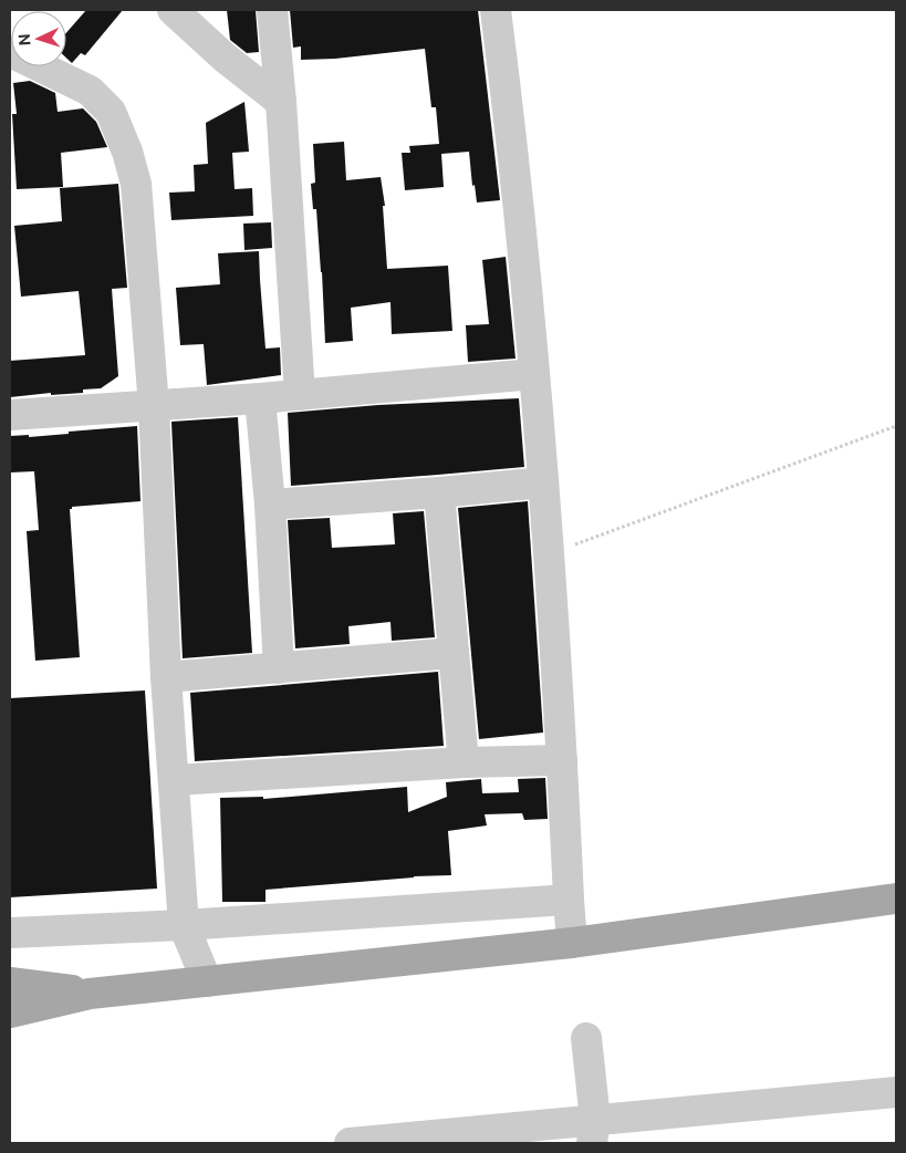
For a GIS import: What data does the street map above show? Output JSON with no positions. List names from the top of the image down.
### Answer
{
  "north": "left"
}
